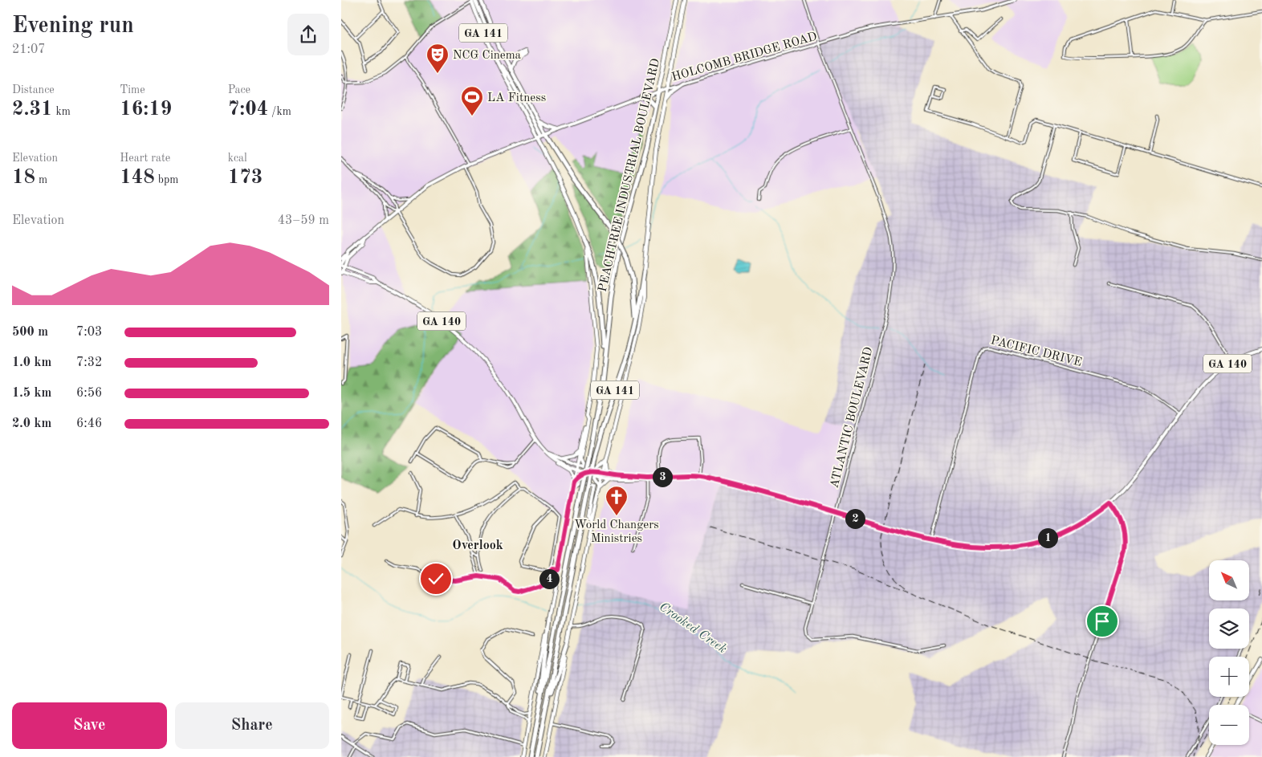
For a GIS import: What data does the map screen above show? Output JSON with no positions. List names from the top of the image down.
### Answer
{
  "streets": {
    "highway": ["GA 141", "PEACHTREE INDUSTRIAL BOULEVARD"],
    "main road": ["HOLCOMB BRIDGE ROAD", "GA 140"],
    "street": ["PACIFIC DRIVE", "ATLANTIC BOULEVARD"]
  },
  "crossings": [
    ["GA 141", "HOLCOMB BRIDGE ROAD"],
    ["GA 141", "PEACHTREE INDUSTRIAL BOULEVARD"],
    ["HOLCOMB BRIDGE ROAD", "PEACHTREE INDUSTRIAL BOULEVARD"],
    ["HOLCOMB BRIDGE ROAD", "GA 140"],
    ["HOLCOMB BRIDGE ROAD", "ATLANTIC BOULEVARD"],
    ["GA 140", "PACIFIC DRIVE"],
    ["GA 140", "ATLANTIC BOULEVARD"]
  ],
  "districts": ["Overlook"],
  "water": ["Crooked Creek"],
  "places": {
    "theatre": ["NCG Cinema"],
    "sports": ["LA Fitness"],
    "church": ["World Changers Ministries"]
  },
  "north": "top left",
  "page": {
    "heading": ["Evening run", "21:07"],
    "stats": [
      ["Distance", "2.31 km"],
      ["Time", "16:19"],
      ["Pace", "7:04 /km"],
      ["Elevation", "18 m"],
      ["Heart rate", "148 bpm"],
      ["kcal", "173"]
    ],
    "chart": ["Elevation", "43–59 m"],
    "list": [
      {
        "name": "500 m",
        "note": "7:03"
      },
      {
        "name": "1.0 km",
        "note": "7:32"
      },
      {
        "name": "1.5 km",
        "note": "6:56"
      },
      {
        "name": "2.0 km",
        "note": "6:46"
      }
    ],
    "pins": [
      "3",
      "2",
      "1",
      "4"
    ],
    "map_buttons": ["+", "−"],
    "buttons": ["Save", "Share"]
  }
}
